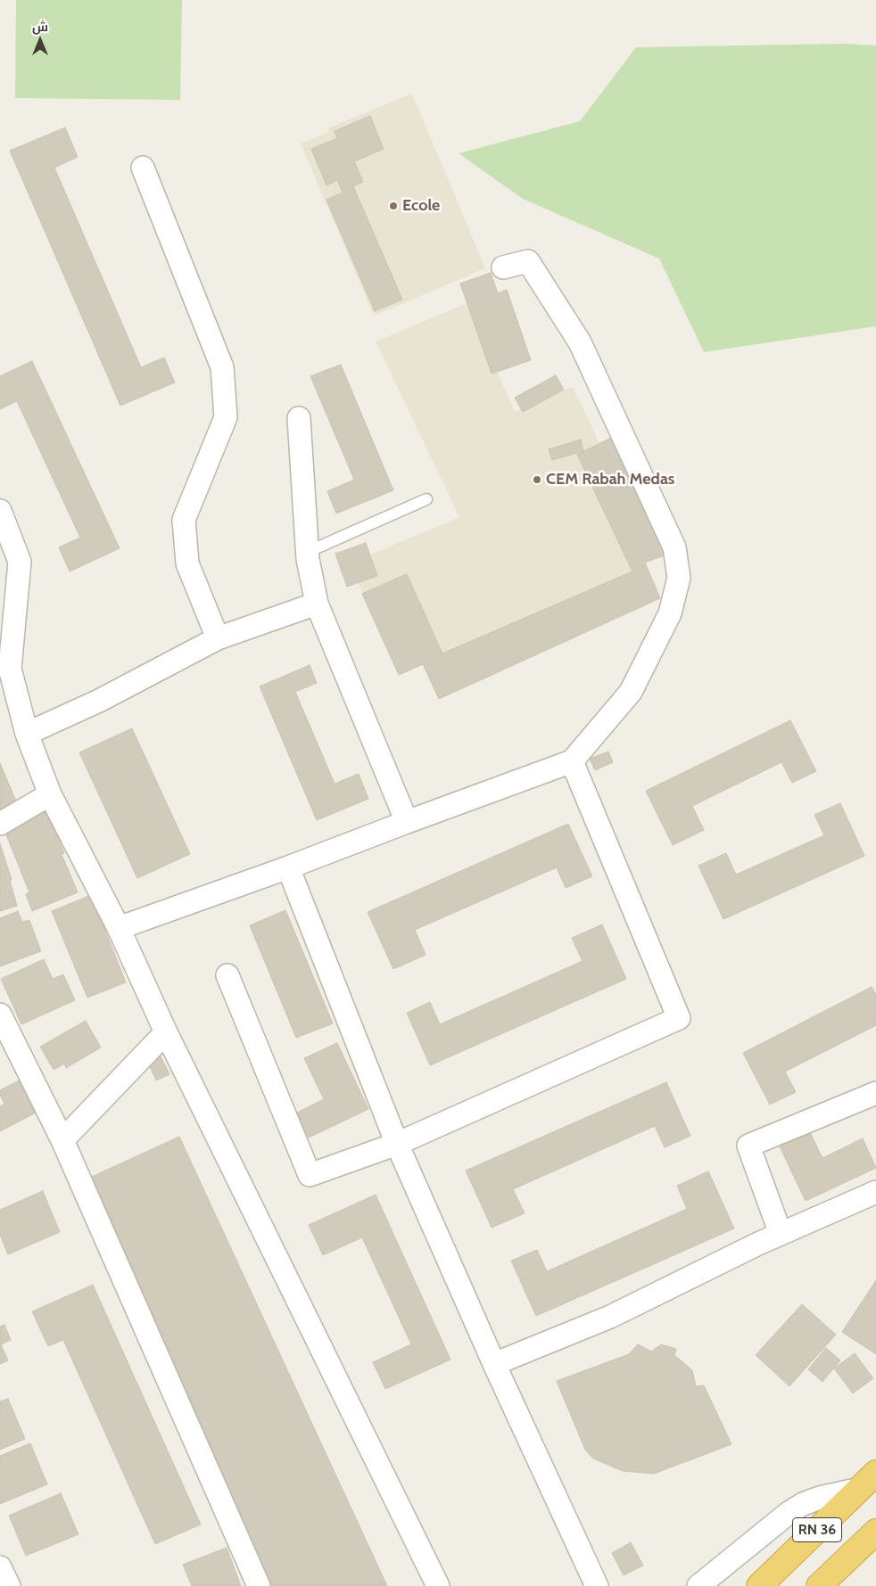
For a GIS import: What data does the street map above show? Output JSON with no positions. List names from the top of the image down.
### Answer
{
  "streets": {
    "highway": ["RN 36"]
  },
  "places": ["Ecole", "CEM Rabah Medas"],
  "north": "top"
}
